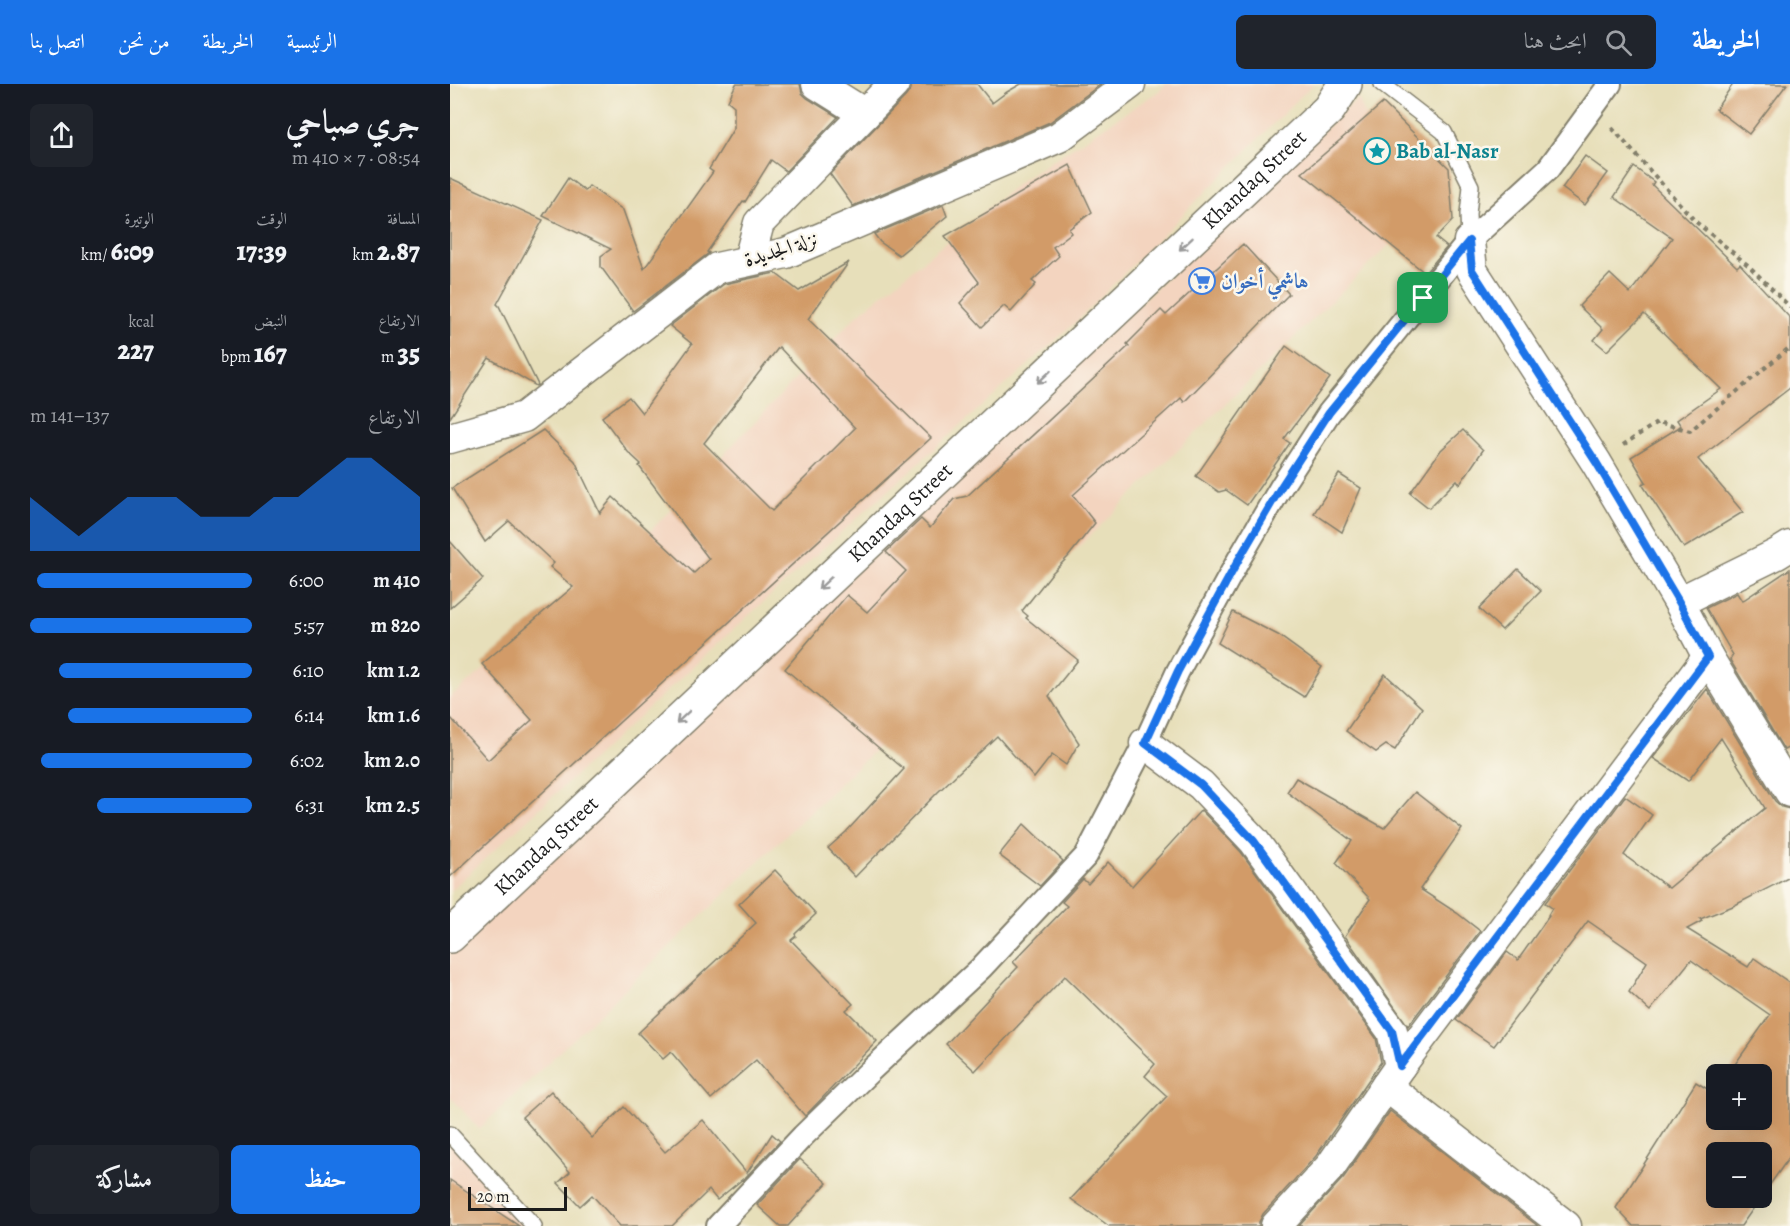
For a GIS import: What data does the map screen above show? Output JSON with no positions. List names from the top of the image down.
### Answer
{
  "streets": {
    "main road": ["Khandaq Street"],
    "street": ["نزلة الجديدة"]
  },
  "one_way": ["Khandaq Street"],
  "places": {
    "place": ["Bab al-Nasr"],
    "supermarket": ["هاشمي أخوان"]
  },
  "scale_bar": "20 m",
  "page": {
    "header": "الخريطة",
    "search": "ابحث هنا",
    "nav": [
      "الرئيسية",
      "الخريطة",
      "من نحن",
      "اتصل بنا"
    ],
    "heading": ["جري صباحي", "08:54 · 7 × 410 m"],
    "stats": [
      ["المسافة", "2.87 km"],
      ["الوقت", "17:39"],
      ["الوتيرة", "6:09 /km"],
      ["الارتفاع", "35 m"],
      ["النبض", "167 bpm"],
      ["kcal", "227"]
    ],
    "chart": ["الارتفاع", "137–141 m"],
    "list": [
      {
        "name": "410 m",
        "note": "6:00"
      },
      {
        "name": "820 m",
        "note": "5:57"
      },
      {
        "name": "1.2 km",
        "note": "6:10"
      },
      {
        "name": "1.6 km",
        "note": "6:14"
      },
      {
        "name": "2.0 km",
        "note": "6:02"
      },
      {
        "name": "2.5 km",
        "note": "6:31"
      }
    ],
    "map_buttons": ["+", "−"],
    "buttons": ["حفظ", "مشاركة"],
    "scale": "20 m"
  }
}
